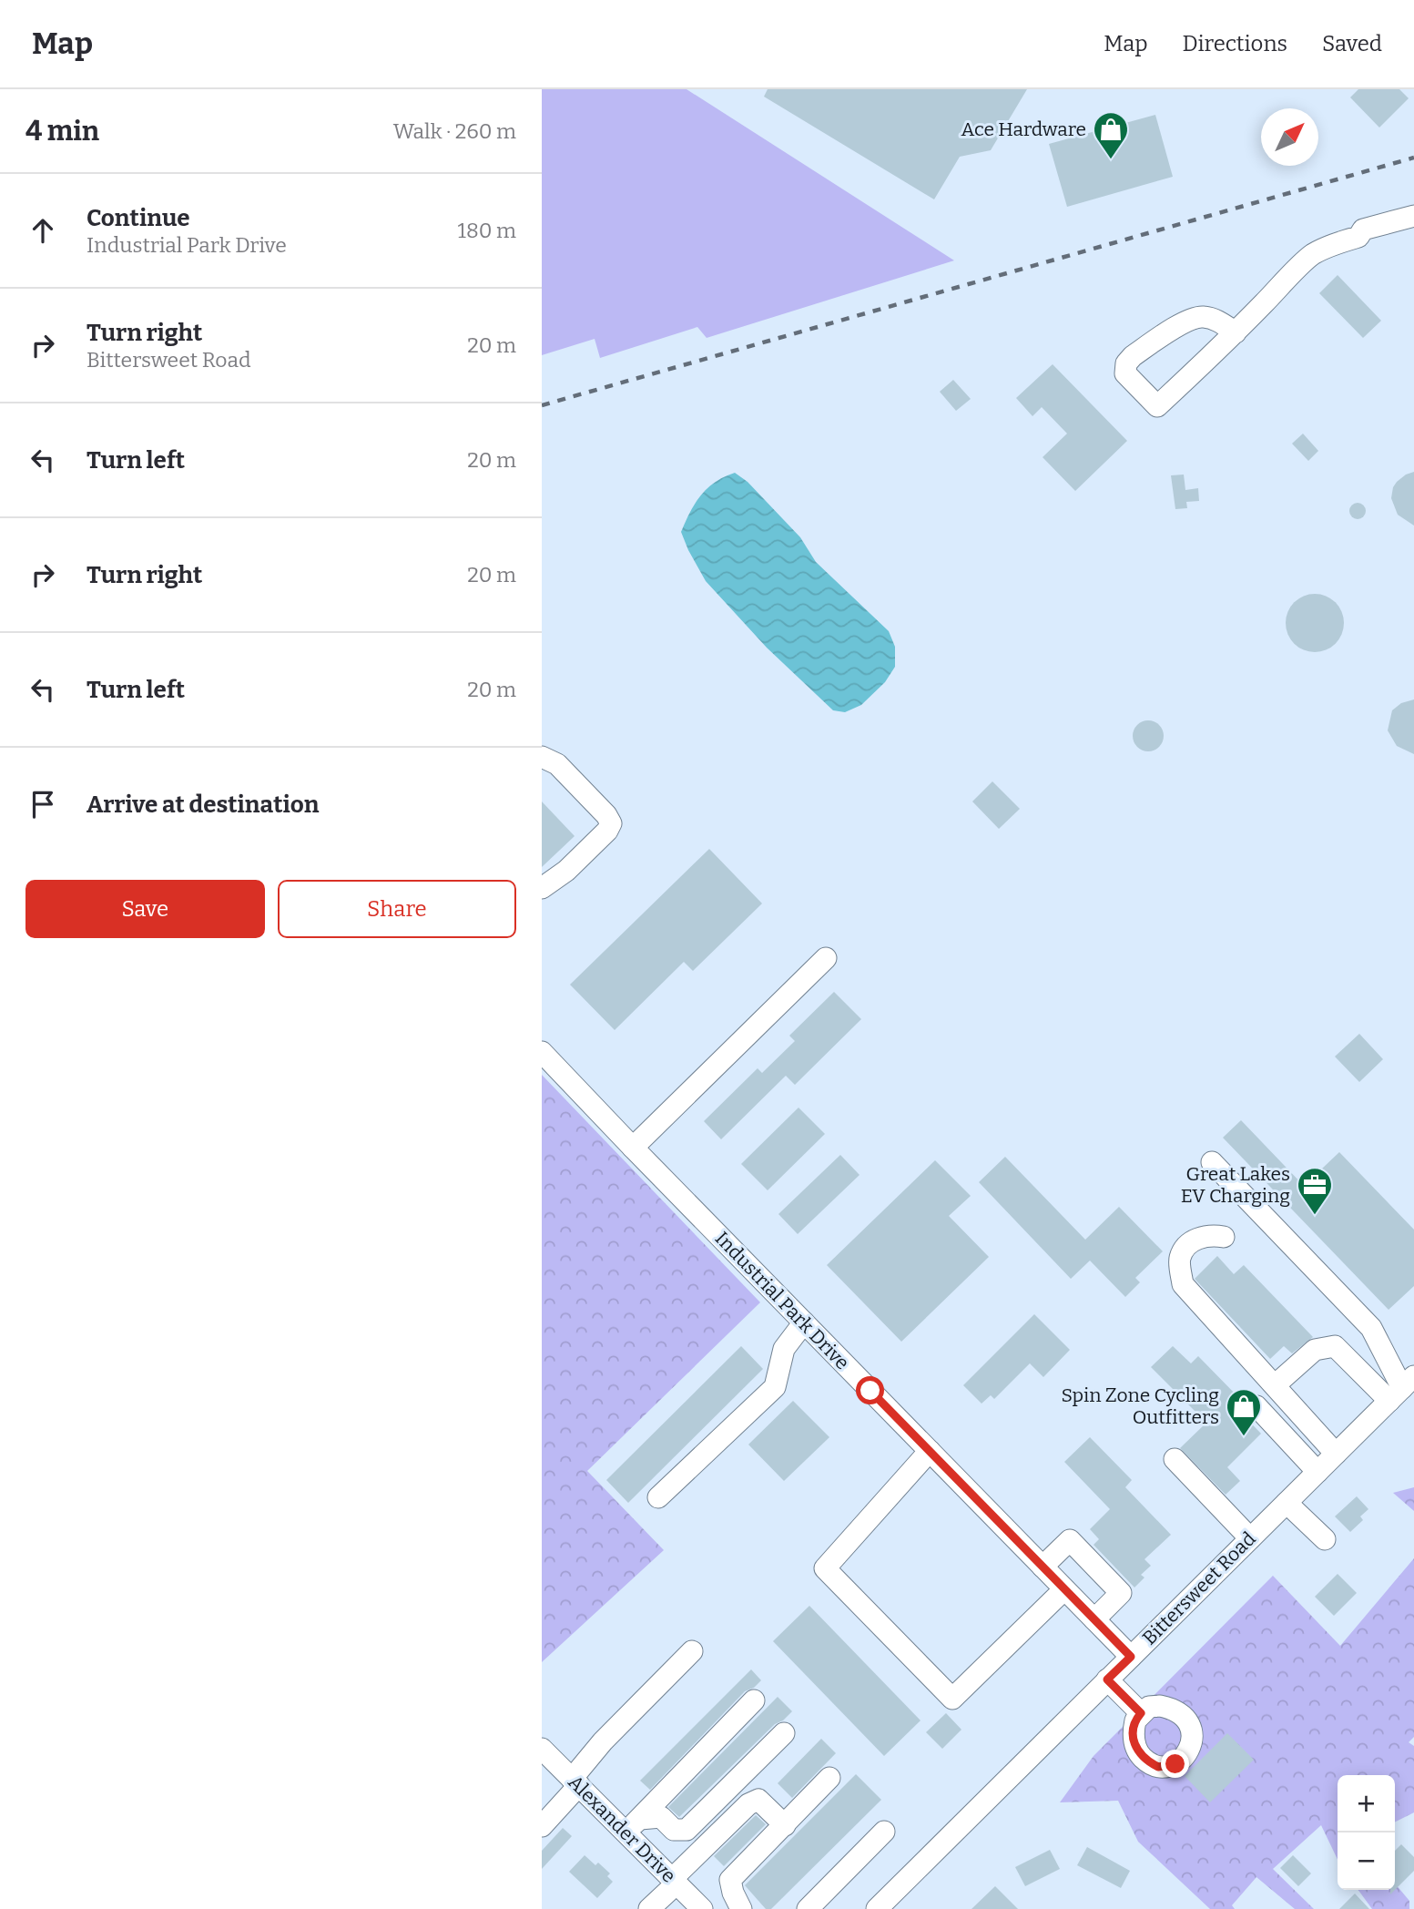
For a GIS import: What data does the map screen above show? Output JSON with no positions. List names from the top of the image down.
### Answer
{
  "streets": {
    "street": ["Industrial Park Drive", "Bittersweet Road", "Alexander Drive"]
  },
  "crossings": [
    ["Industrial Park Drive", "Bittersweet Road"]
  ],
  "places": {
    "shop": ["Ace Hardware", "Spin Zone Cycling Outfitters"],
    "office": ["Great Lakes EV Charging"]
  },
  "north": "top right",
  "page": {
    "header": "Map",
    "nav": ["Map", "Directions", "Saved"],
    "heading": ["4 min", "Walk · 260 m"],
    "list": [
      ["Continue", "Industrial Park Drive", "180 m"],
      ["Turn right", "Bittersweet Road", "20 m"],
      ["Turn left", "20 m"],
      ["Turn right", "20 m"],
      ["Turn left", "20 m"],
      "Arrive at destination"
    ],
    "buttons": ["Save", "Share"],
    "map_buttons": ["+", "−"]
  }
}
